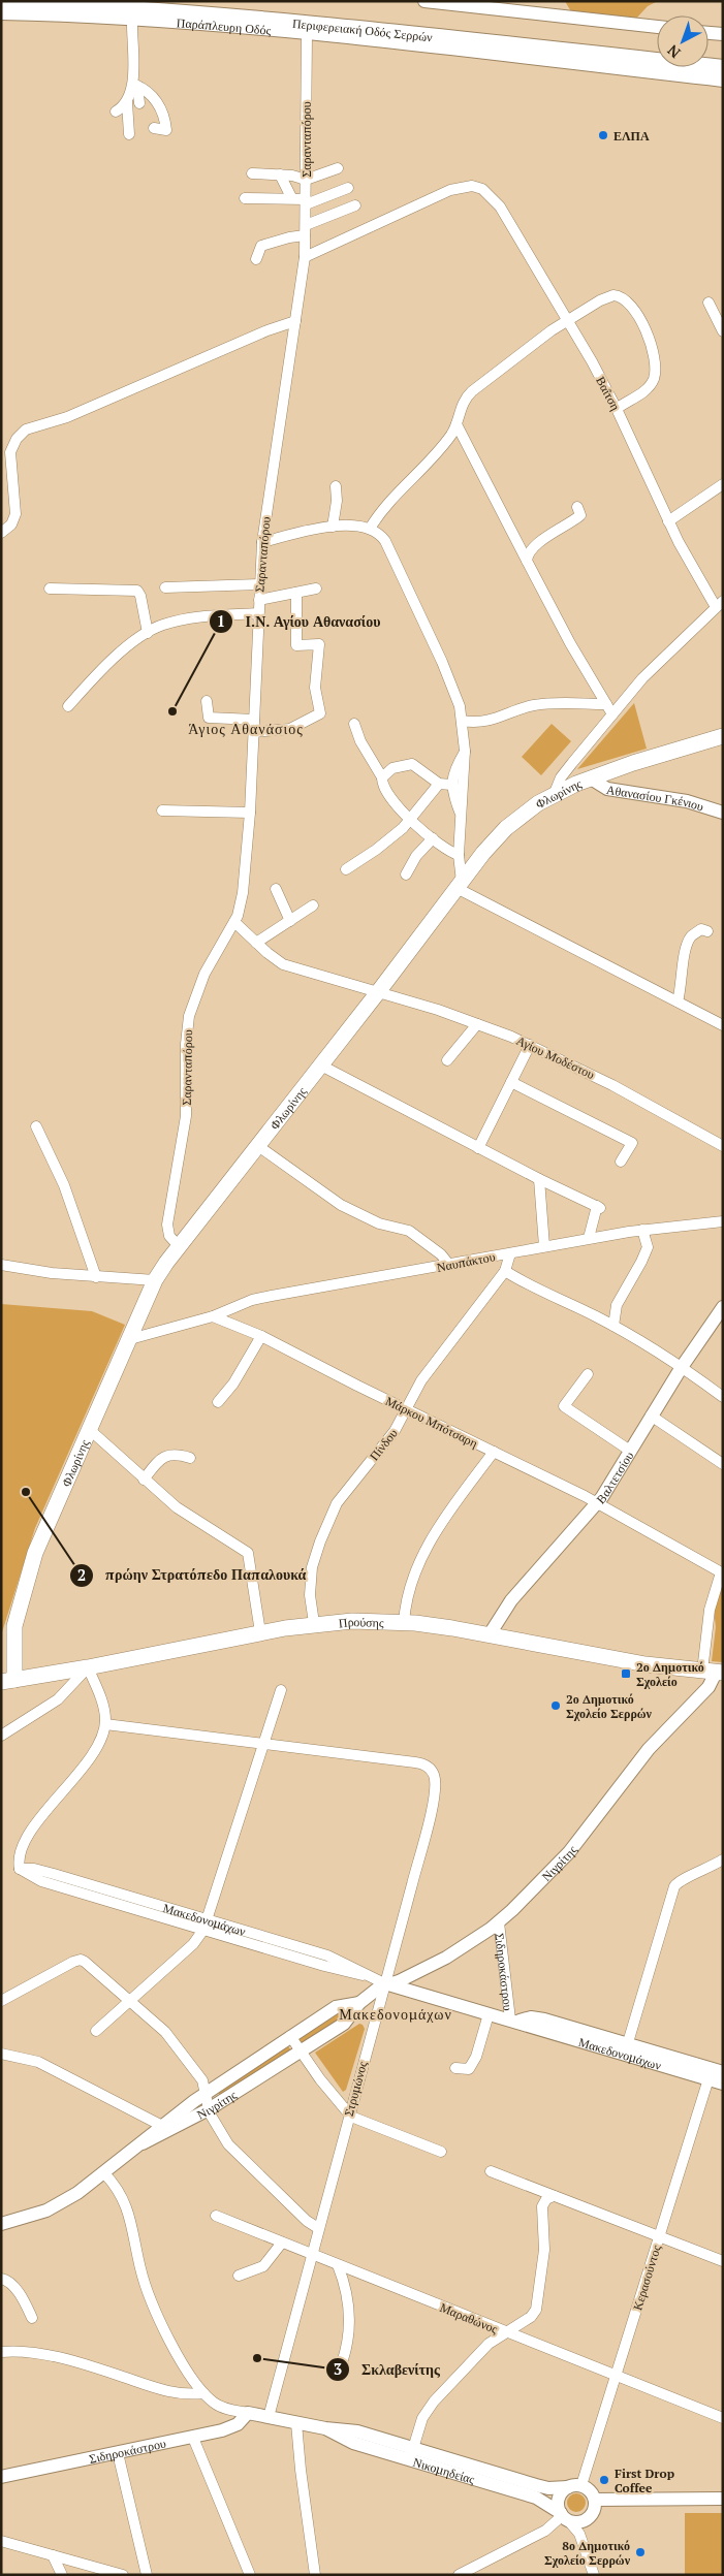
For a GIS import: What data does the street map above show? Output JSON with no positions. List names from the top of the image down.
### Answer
{
  "streets": {
    "main road": ["Περιφερειακή Οδός Σερρών", "Φλωρίνης", "Προύσης"],
    "street": [
      "Παράπλευρη Οδός",
      "Σαρανταπόρου",
      "Βαΐτση",
      "Αθανασίου Γκένιου",
      "Αγίου Μοδέστου",
      "Ναυπάκτου",
      "Μάρκου Μπότσαρη",
      "Πίνδου",
      "Βαλτετσίου",
      "Νιγρίτης",
      "Μακεδονομάχων",
      "Σιδηροκάστρου",
      "Στρυμώνος",
      "Κερασούντος",
      "Μαραθώνος",
      "Νικομηδείας"
    ]
  },
  "crossings": [
    ["Παράπλευρη Οδός", "Σαρανταπόρου"],
    ["Σαρανταπόρου", "Βαΐτση"],
    ["Σαρανταπόρου", "Φλωρίνης"],
    ["Σαρανταπόρου", "Αγίου Μοδέστου"],
    ["Φλωρίνης", "Αθανασίου Γκένιου"],
    ["Φλωρίνης", "Αγίου Μοδέστου"],
    ["Φλωρίνης", "Προύσης"],
    ["Ναυπάκτου", "Μάρκου Μπότσαρη"],
    ["Ναυπάκτου", "Πίνδου"],
    ["Μάρκου Μπότσαρη", "Πίνδου"],
    ["Μάρκου Μπότσαρη", "Βαλτετσίου"],
    ["Πίνδου", "Προύσης"],
    ["Βαλτετσίου", "Προύσης"],
    ["Προύσης", "Νιγρίτης"],
    ["Νιγρίτης", "Μακεδονομάχων"],
    ["Νιγρίτης", "Σιδηροκάστρου"],
    ["Νιγρίτης", "Στρυμώνος"],
    ["Μακεδονομάχων", "Σιδηροκάστρου"],
    ["Μακεδονομάχων", "Στρυμώνος"],
    ["Μακεδονομάχων", "Κερασούντος"],
    ["Σιδηροκάστρου", "Νικομηδείας"],
    ["Στρυμώνος", "Μαραθώνος"],
    ["Στρυμώνος", "Νικομηδείας"],
    ["Κερασούντος", "Μαραθώνος"],
    ["Κερασούντος", "Νικομηδείας"]
  ],
  "districts": ["Άγιος Αθανάσιος", "Μακεδονομάχων"],
  "places": {
    "other": [
      "ΕΛΠΑ",
      "Ι.Ν. Αγίου Αθανασίου",
      "πρώην Στρατόπεδο Παπαλουκά",
      "2ο Δημοτικό Σχολείο Σερρών",
      "Σκλαβενίτης",
      "First Drop Coffee",
      "8ο Δημοτικό Σχολείο Σερρών"
    ],
    "transit": ["2ο Δημοτικό Σχολείο"]
  },
  "north": "bottom left"
}
